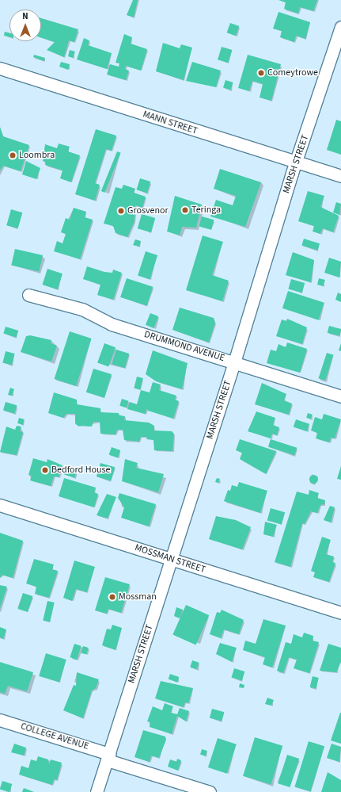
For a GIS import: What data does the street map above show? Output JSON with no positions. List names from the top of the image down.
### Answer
{
  "streets": {
    "street": [
      "MANN STREET",
      "MARSH STREET",
      "DRUMMOND AVENUE",
      "MOSSMAN STREET",
      "COLLEGE AVENUE"
    ]
  },
  "crossings": [
    ["MANN STREET", "MARSH STREET"],
    ["MARSH STREET", "DRUMMOND AVENUE"],
    ["MARSH STREET", "MOSSMAN STREET"],
    ["MARSH STREET", "COLLEGE AVENUE"]
  ],
  "places": [
    "Comeytrowe",
    "Loombra",
    "Teringa",
    "Grosvenor",
    "Bedford House",
    "Mossman"
  ],
  "north": "top"
}
